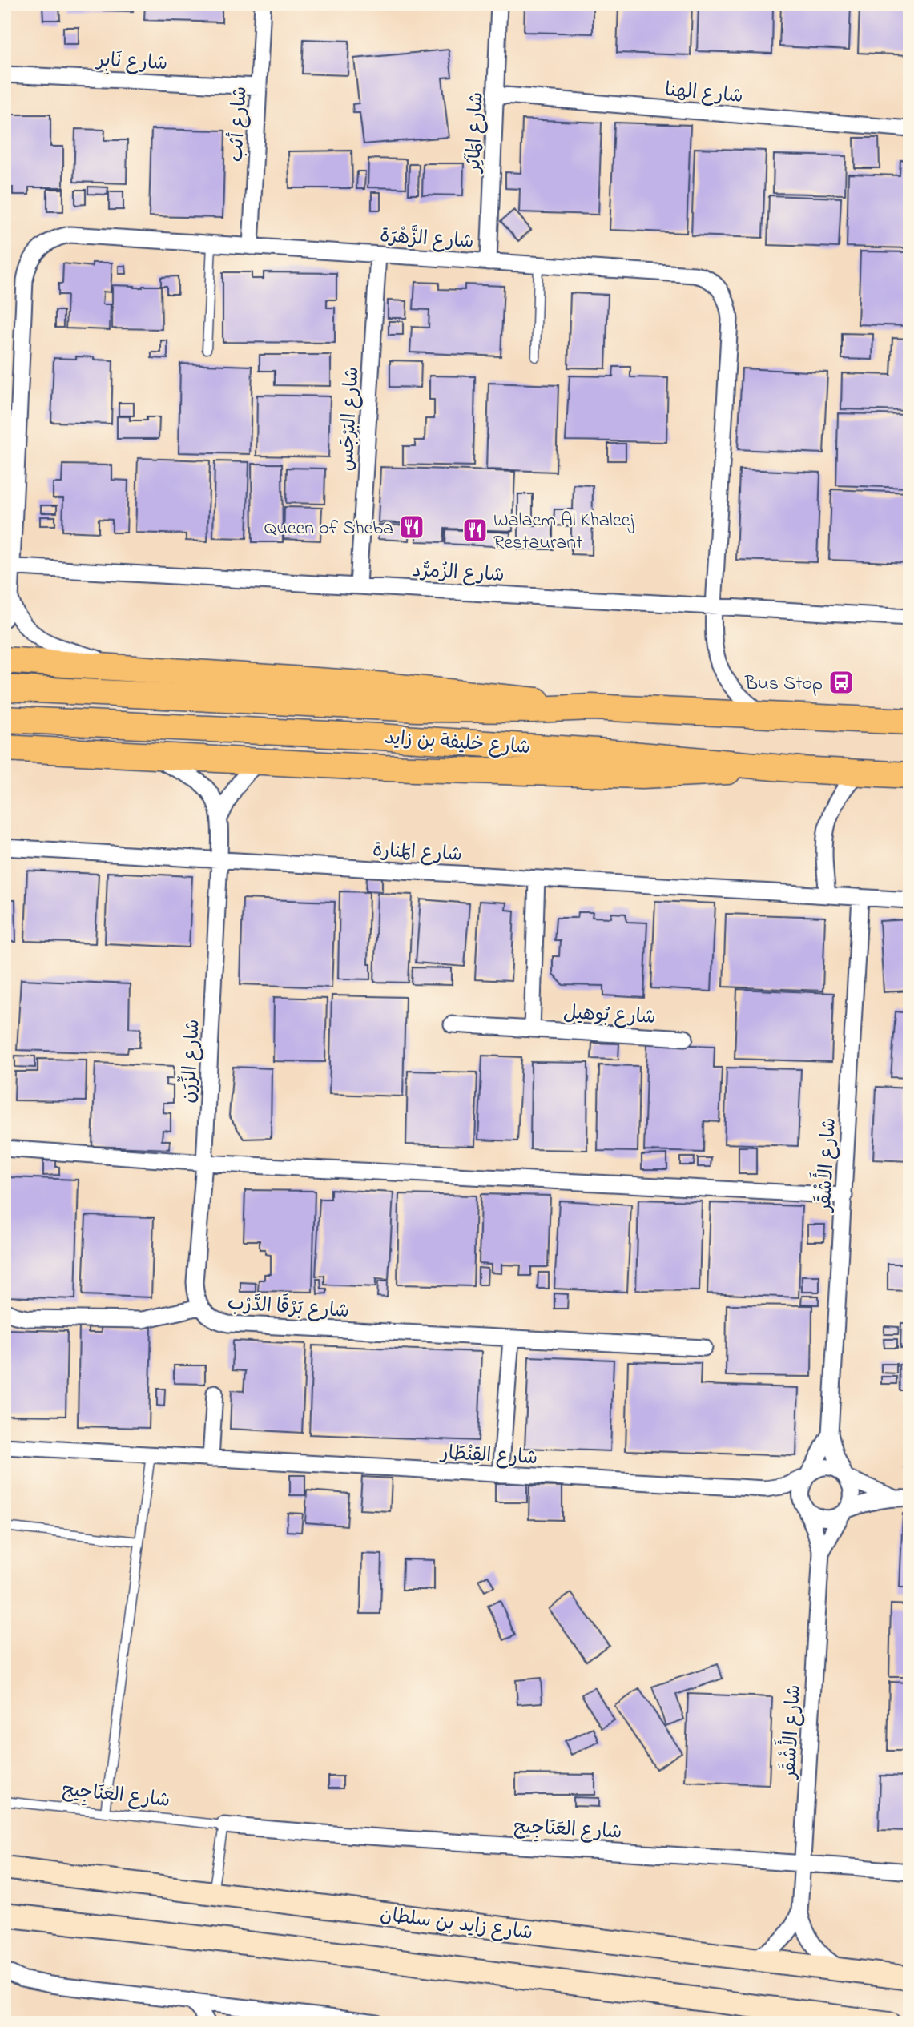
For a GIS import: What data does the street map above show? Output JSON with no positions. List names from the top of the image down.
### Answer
{
  "streets": {
    "main road": ["شارع خليفة بن زايد", "شارع زايد بن سلطان"],
    "street": [
      "شارع نَابِر",
      "شارع الهنا",
      "شارع أثب",
      "شارع المَآثِر",
      "شارع الزَّهْرَة",
      "شارع البَرْجَس",
      "شارع الزُمرُّد",
      "شارع المَنارة",
      "شارع بُوهيل",
      "شارع الزِّرَن",
      "شارع الأَشْقَر",
      "شارع بَرْقَا الدَّرْب",
      "شارع القِنْطَار",
      "شارع العَنَاجِيج"
    ]
  },
  "crossings": [
    ["شارع نَابِر", "شارع أثب"],
    ["شارع الهنا", "شارع المَآثِر"],
    ["شارع أثب", "شارع الزَّهْرَة"],
    ["شارع المَآثِر", "شارع الزَّهْرَة"],
    ["شارع الزَّهْرَة", "شارع البَرْجَس"],
    ["شارع الزَّهْرَة", "شارع الزُمرُّد"],
    ["شارع الزَّهْرَة", "شارع خليفة بن زايد"],
    ["شارع البَرْجَس", "شارع الزُمرُّد"],
    ["شارع المَنارة", "شارع الزِّرَن"],
    ["شارع المَنارة", "شارع الأَشْقَر"],
    ["شارع الزِّرَن", "شارع بَرْقَا الدَّرْب"],
    ["شارع الأَشْقَر", "شارع القِنْطَار"],
    ["شارع الأَشْقَر", "شارع العَنَاجِيج"],
    ["شارع الأَشْقَر", "شارع زايد بن سلطان"]
  ],
  "places": {
    "restaurant": ["Queen of Sheba", "Walaem Al Khaleej Restaurant"],
    "bus stop": ["Bus Stop"]
  }
}
